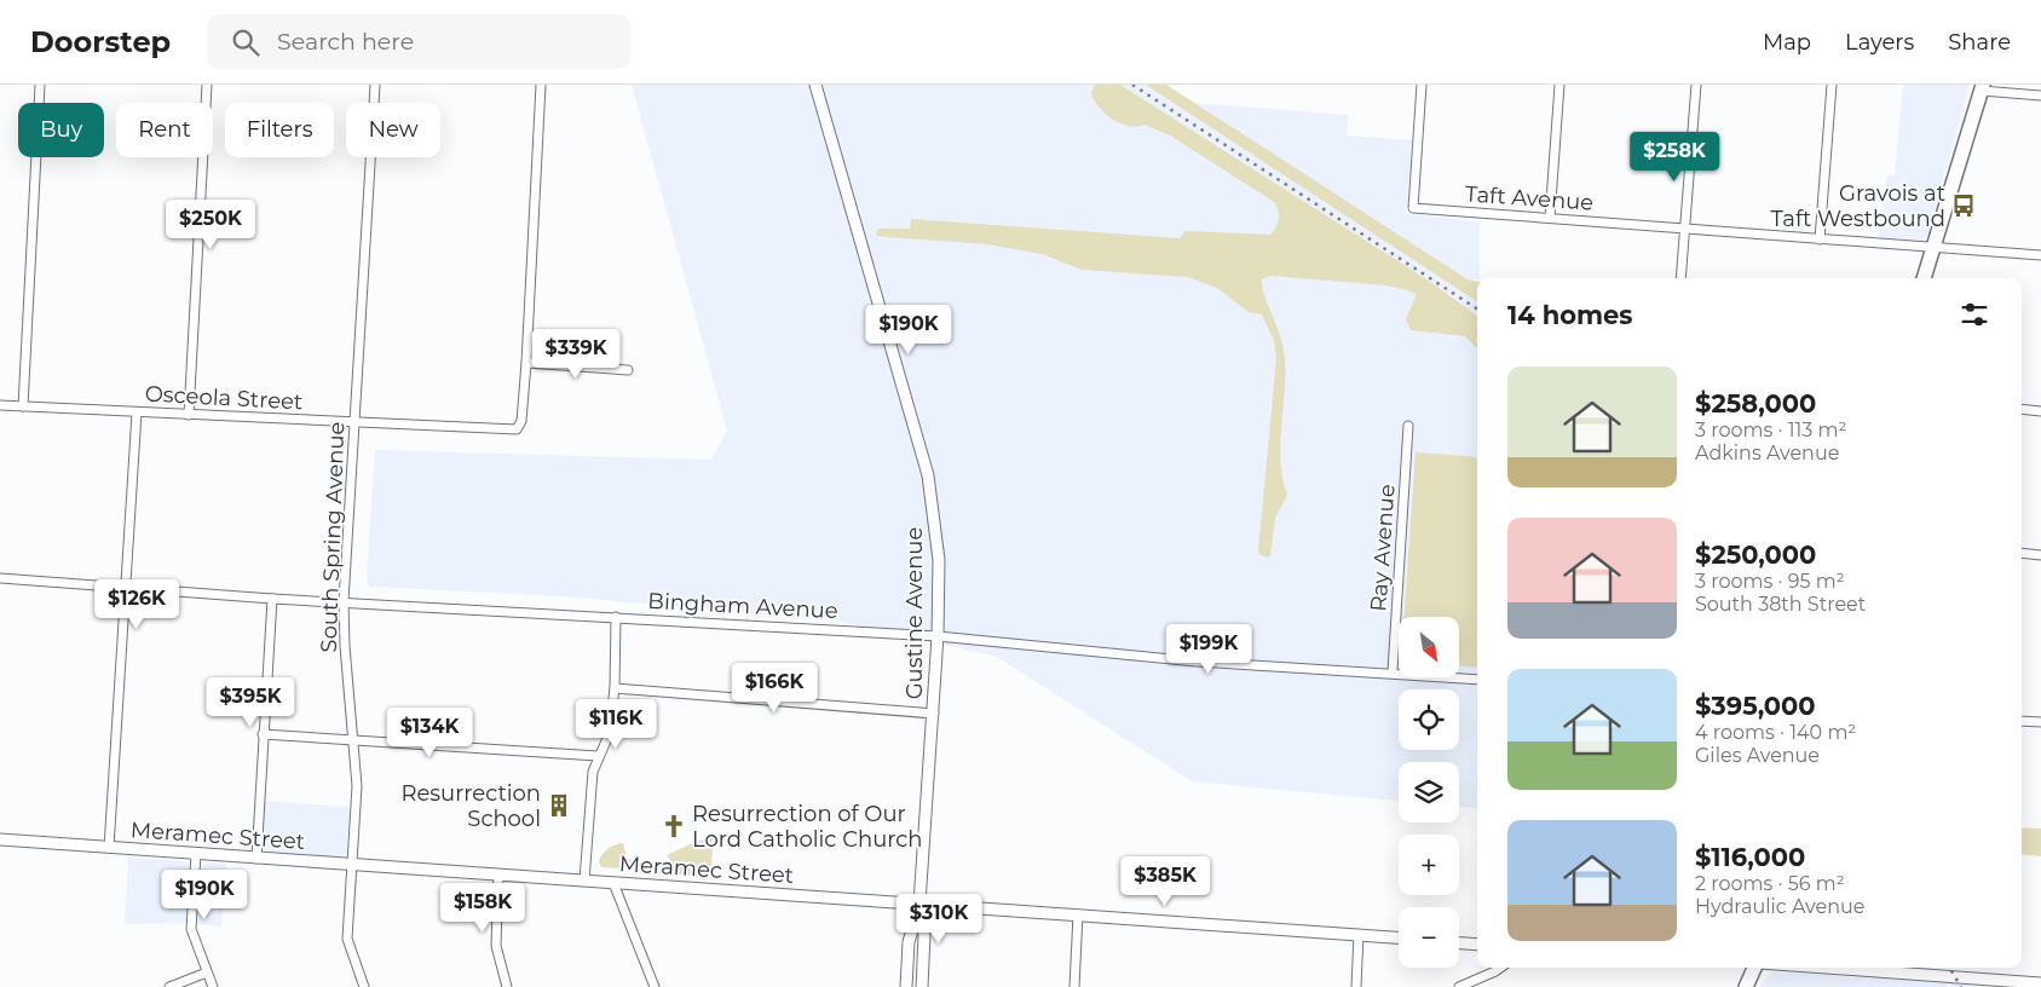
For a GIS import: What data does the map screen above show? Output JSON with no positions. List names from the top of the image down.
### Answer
{
  "streets": {
    "street": [
      "Taft Avenue",
      "Osceola Street",
      "South Spring Avenue",
      "Ray Avenue",
      "Bingham Avenue",
      "Gustine Avenue",
      "Meramec Street"
    ]
  },
  "crossings": [
    ["Osceola Street", "South Spring Avenue"],
    ["South Spring Avenue", "Bingham Avenue"],
    ["South Spring Avenue", "Meramec Street"],
    ["Ray Avenue", "Bingham Avenue"],
    ["Bingham Avenue", "Gustine Avenue"],
    ["Gustine Avenue", "Meramec Street"]
  ],
  "places": {
    "bus stop": ["Gravois at Taft Westbound"],
    "building": ["Resurrection School"],
    "church": ["Resurrection of Our Lord Catholic Church"]
  },
  "north": "bottom right",
  "page": {
    "header": "Doorstep",
    "search": "Search here",
    "nav": ["Map", "Layers", "Share"],
    "chip": [
      "Buy",
      "Rent",
      "Filters",
      "New"
    ],
    "price": [
      "$258K",
      "$250K",
      "$190K",
      "$339K",
      "$126K",
      "$199K",
      "$166K",
      "$395K",
      "$116K",
      "$134K",
      "$385K",
      "$190K",
      "$158K",
      "$310K"
    ],
    "heading": "14 homes",
    "list": [
      {
        "name": "$258,000",
        "note": "3 rooms · 113 m² · Adkins Avenue"
      },
      {
        "name": "$250,000",
        "note": "3 rooms · 95 m² · South 38th Street"
      },
      {
        "name": "$395,000",
        "note": "4 rooms · 140 m² · Giles Avenue"
      },
      {
        "name": "$116,000",
        "note": "2 rooms · 56 m² · Hydraulic Avenue"
      }
    ],
    "map_buttons": ["+", "−"]
  }
}
